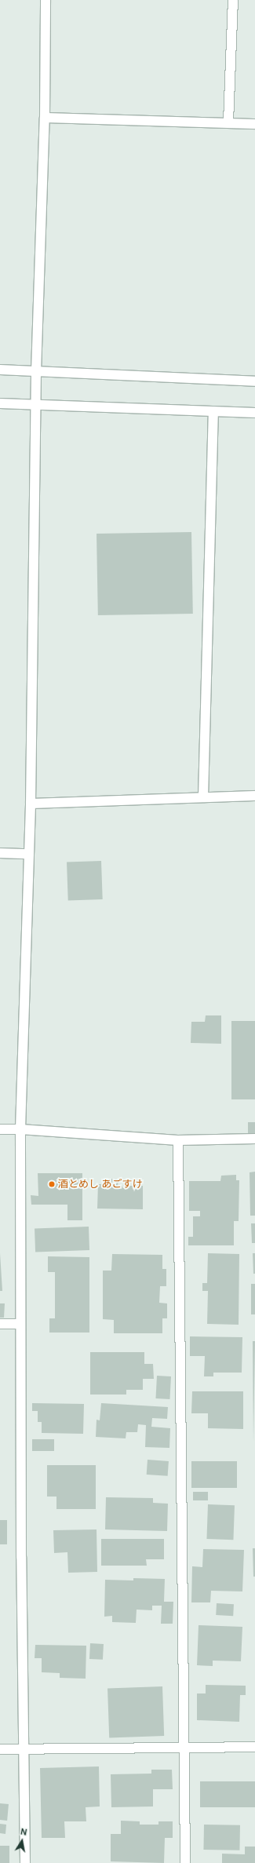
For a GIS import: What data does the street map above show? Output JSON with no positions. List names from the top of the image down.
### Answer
{
  "places": ["酒とめし あごすけ"],
  "north": "top"
}
